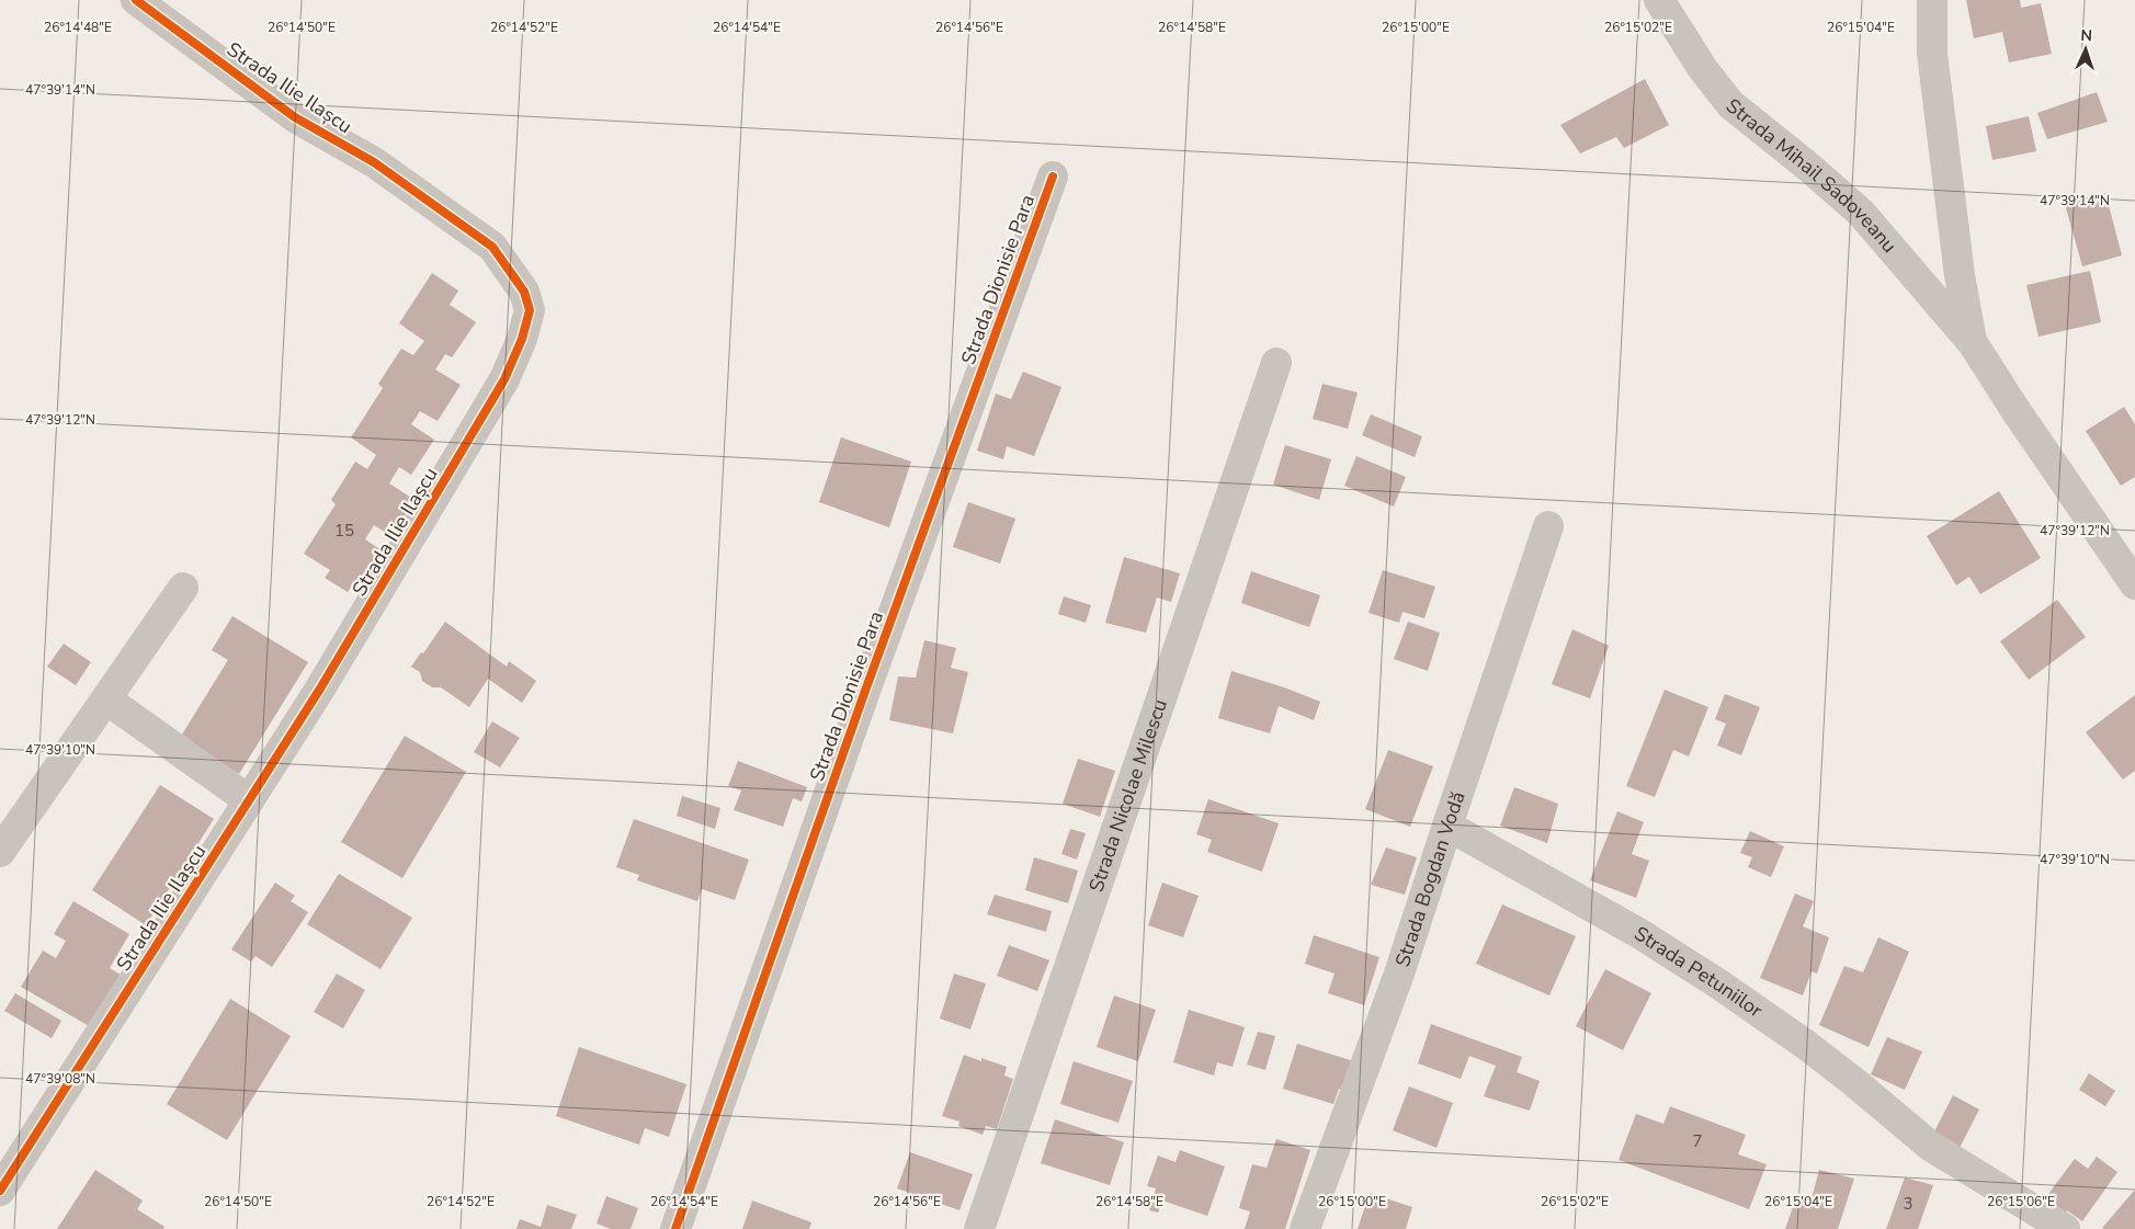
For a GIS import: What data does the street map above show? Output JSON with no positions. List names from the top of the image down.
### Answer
{
  "streets": {
    "street": [
      "Strada Ilie Ilașcu",
      "Strada Mihail Sadoveanu",
      "Strada Dionisie Para",
      "Strada Nicolae Milescu",
      "Strada Bogdan Vodă",
      "Strada Petuniilor"
    ]
  },
  "crossings": [
    ["Strada Bogdan Vodă", "Strada Petuniilor"]
  ],
  "house_numbers": ["15", "7", "3"],
  "north": "top",
  "coordinates": [
    "26°14'48\"E",
    "26°14'50\"E",
    "26°14'52\"E",
    "26°14'54\"E",
    "26°14'56\"E",
    "26°14'58\"E",
    "26°15'00\"E",
    "26°15'02\"E",
    "26°15'04\"E",
    "47°39'14\"N",
    "47°39'12\"N",
    "47°39'10\"N",
    "47°39'08\"N",
    "26°15'06\"E"
  ]
}
